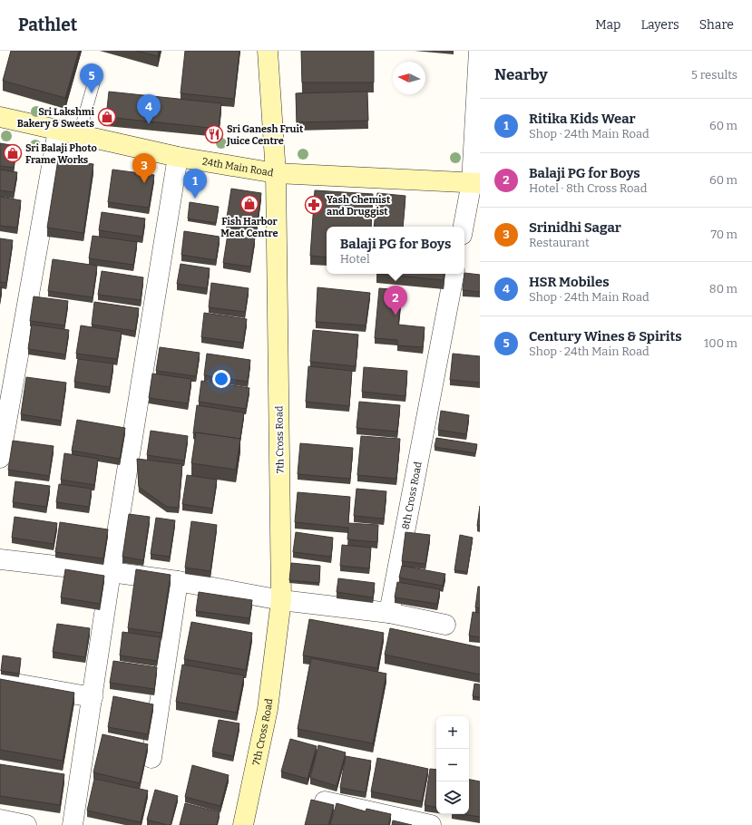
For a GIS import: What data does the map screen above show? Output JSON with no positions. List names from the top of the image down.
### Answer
{
  "streets": {
    "street": ["24th Main Road", "7th Cross Road", "8th Cross Road"]
  },
  "crossings": [
    ["24th Main Road", "7th Cross Road"]
  ],
  "places": {
    "shop": ["Sri Lakshmi Bakery & Sweets", "Sri Balaji Photo Frame Works", "Fish Harbor Meat Centre"],
    "restaurant": ["Sri Ganesh Fruit Juice Centre"],
    "pharmacy": ["Yash Chemist and Druggist"]
  },
  "north": "left",
  "page": {
    "header": "Pathlet",
    "nav": ["Map", "Layers", "Share"],
    "heading": ["Nearby", "5 results"],
    "pins": [
      "5",
      "4",
      "3",
      "1",
      "2"
    ],
    "list": [
      {
        "mark": "1",
        "name": "Ritika Kids Wear",
        "note": "Shop · 24th Main Road",
        "value": "60 m"
      },
      {
        "mark": "2",
        "name": "Balaji PG for Boys",
        "note": "Hotel · 8th Cross Road",
        "value": "60 m"
      },
      {
        "mark": "3",
        "name": "Srinidhi Sagar",
        "note": "Restaurant",
        "value": "70 m"
      },
      {
        "mark": "4",
        "name": "HSR Mobiles",
        "note": "Shop · 24th Main Road",
        "value": "80 m"
      },
      {
        "mark": "5",
        "name": "Century Wines & Spirits",
        "note": "Shop · 24th Main Road",
        "value": "100 m"
      }
    ],
    "popup": ["Balaji PG for Boys", "Hotel"],
    "map_buttons": ["+", "−"]
  }
}
